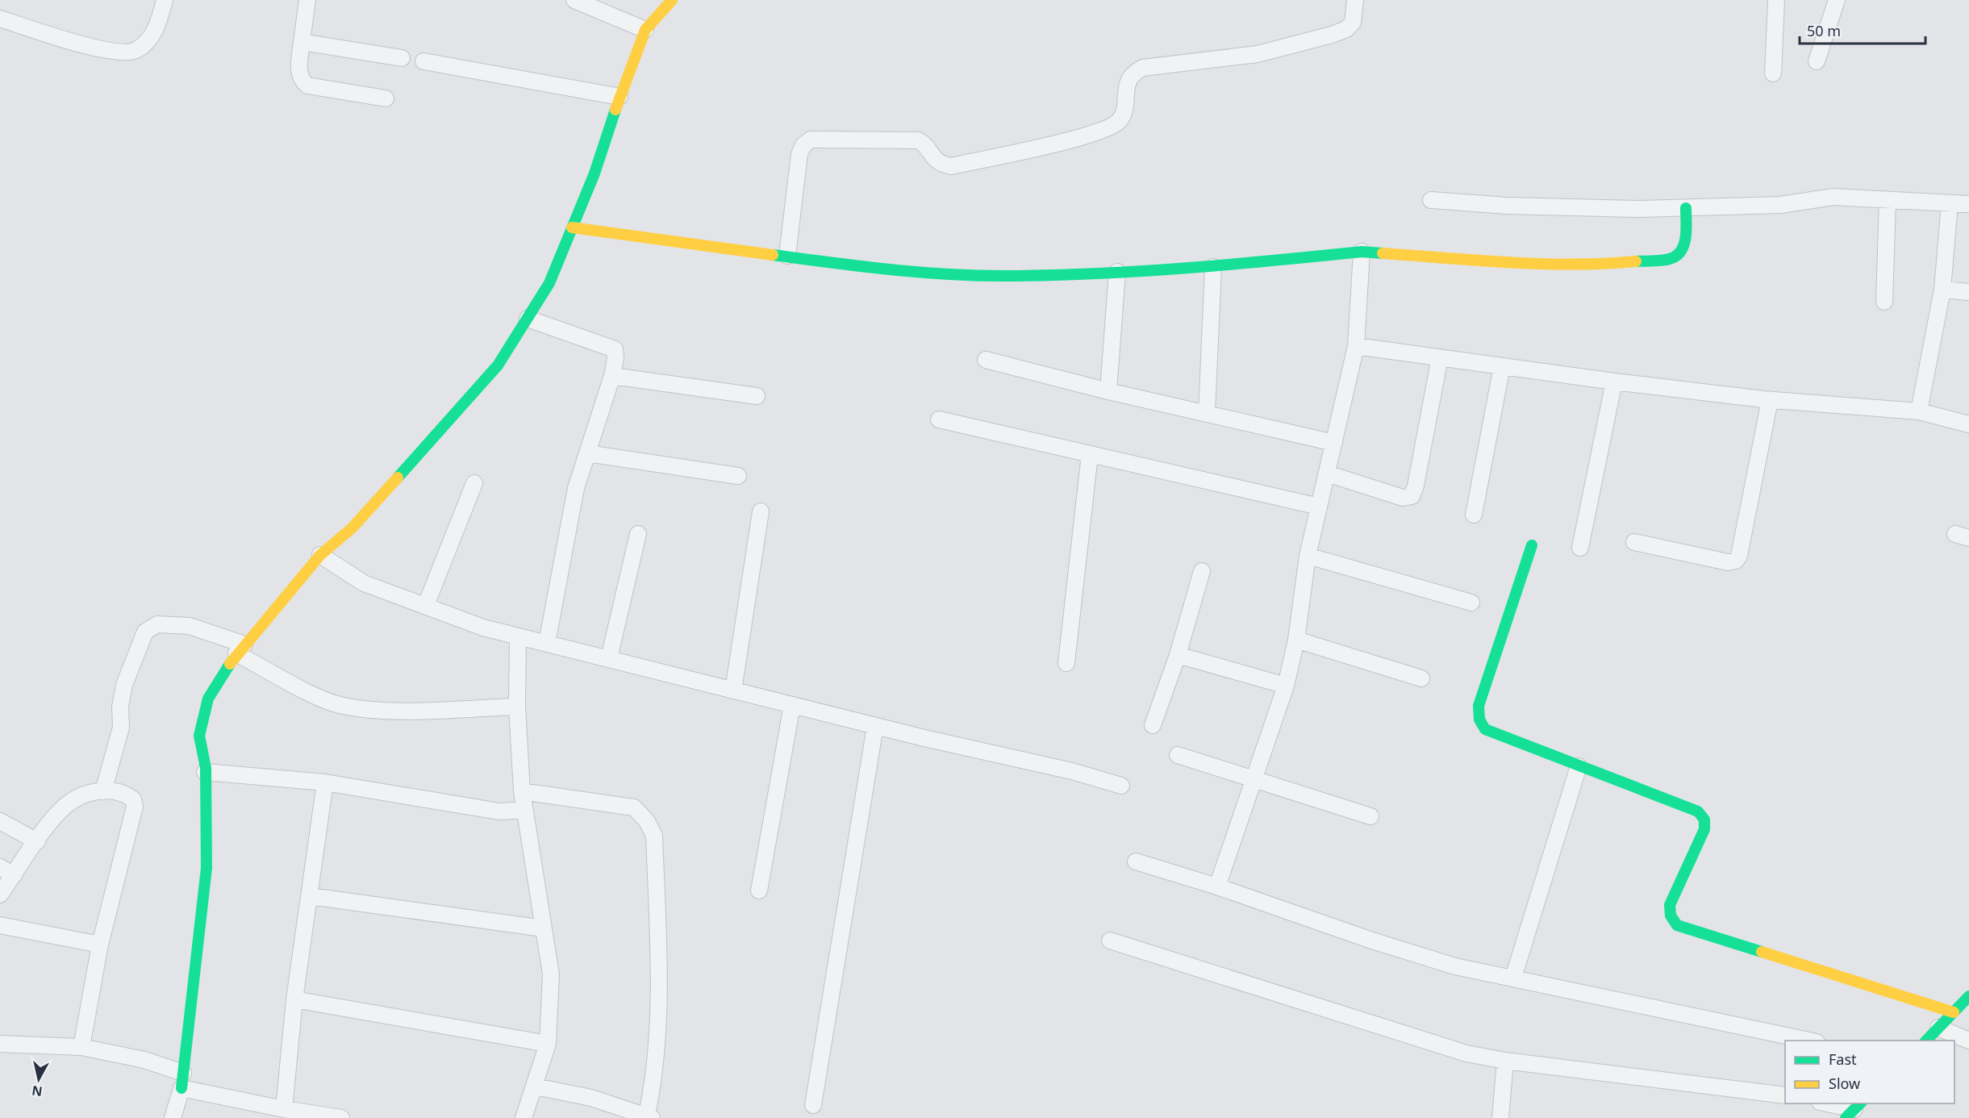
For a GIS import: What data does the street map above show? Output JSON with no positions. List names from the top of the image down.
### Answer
{
  "legend": ["Fast", "Slow"],
  "scale_bar": "50 m",
  "north": "bottom"
}
